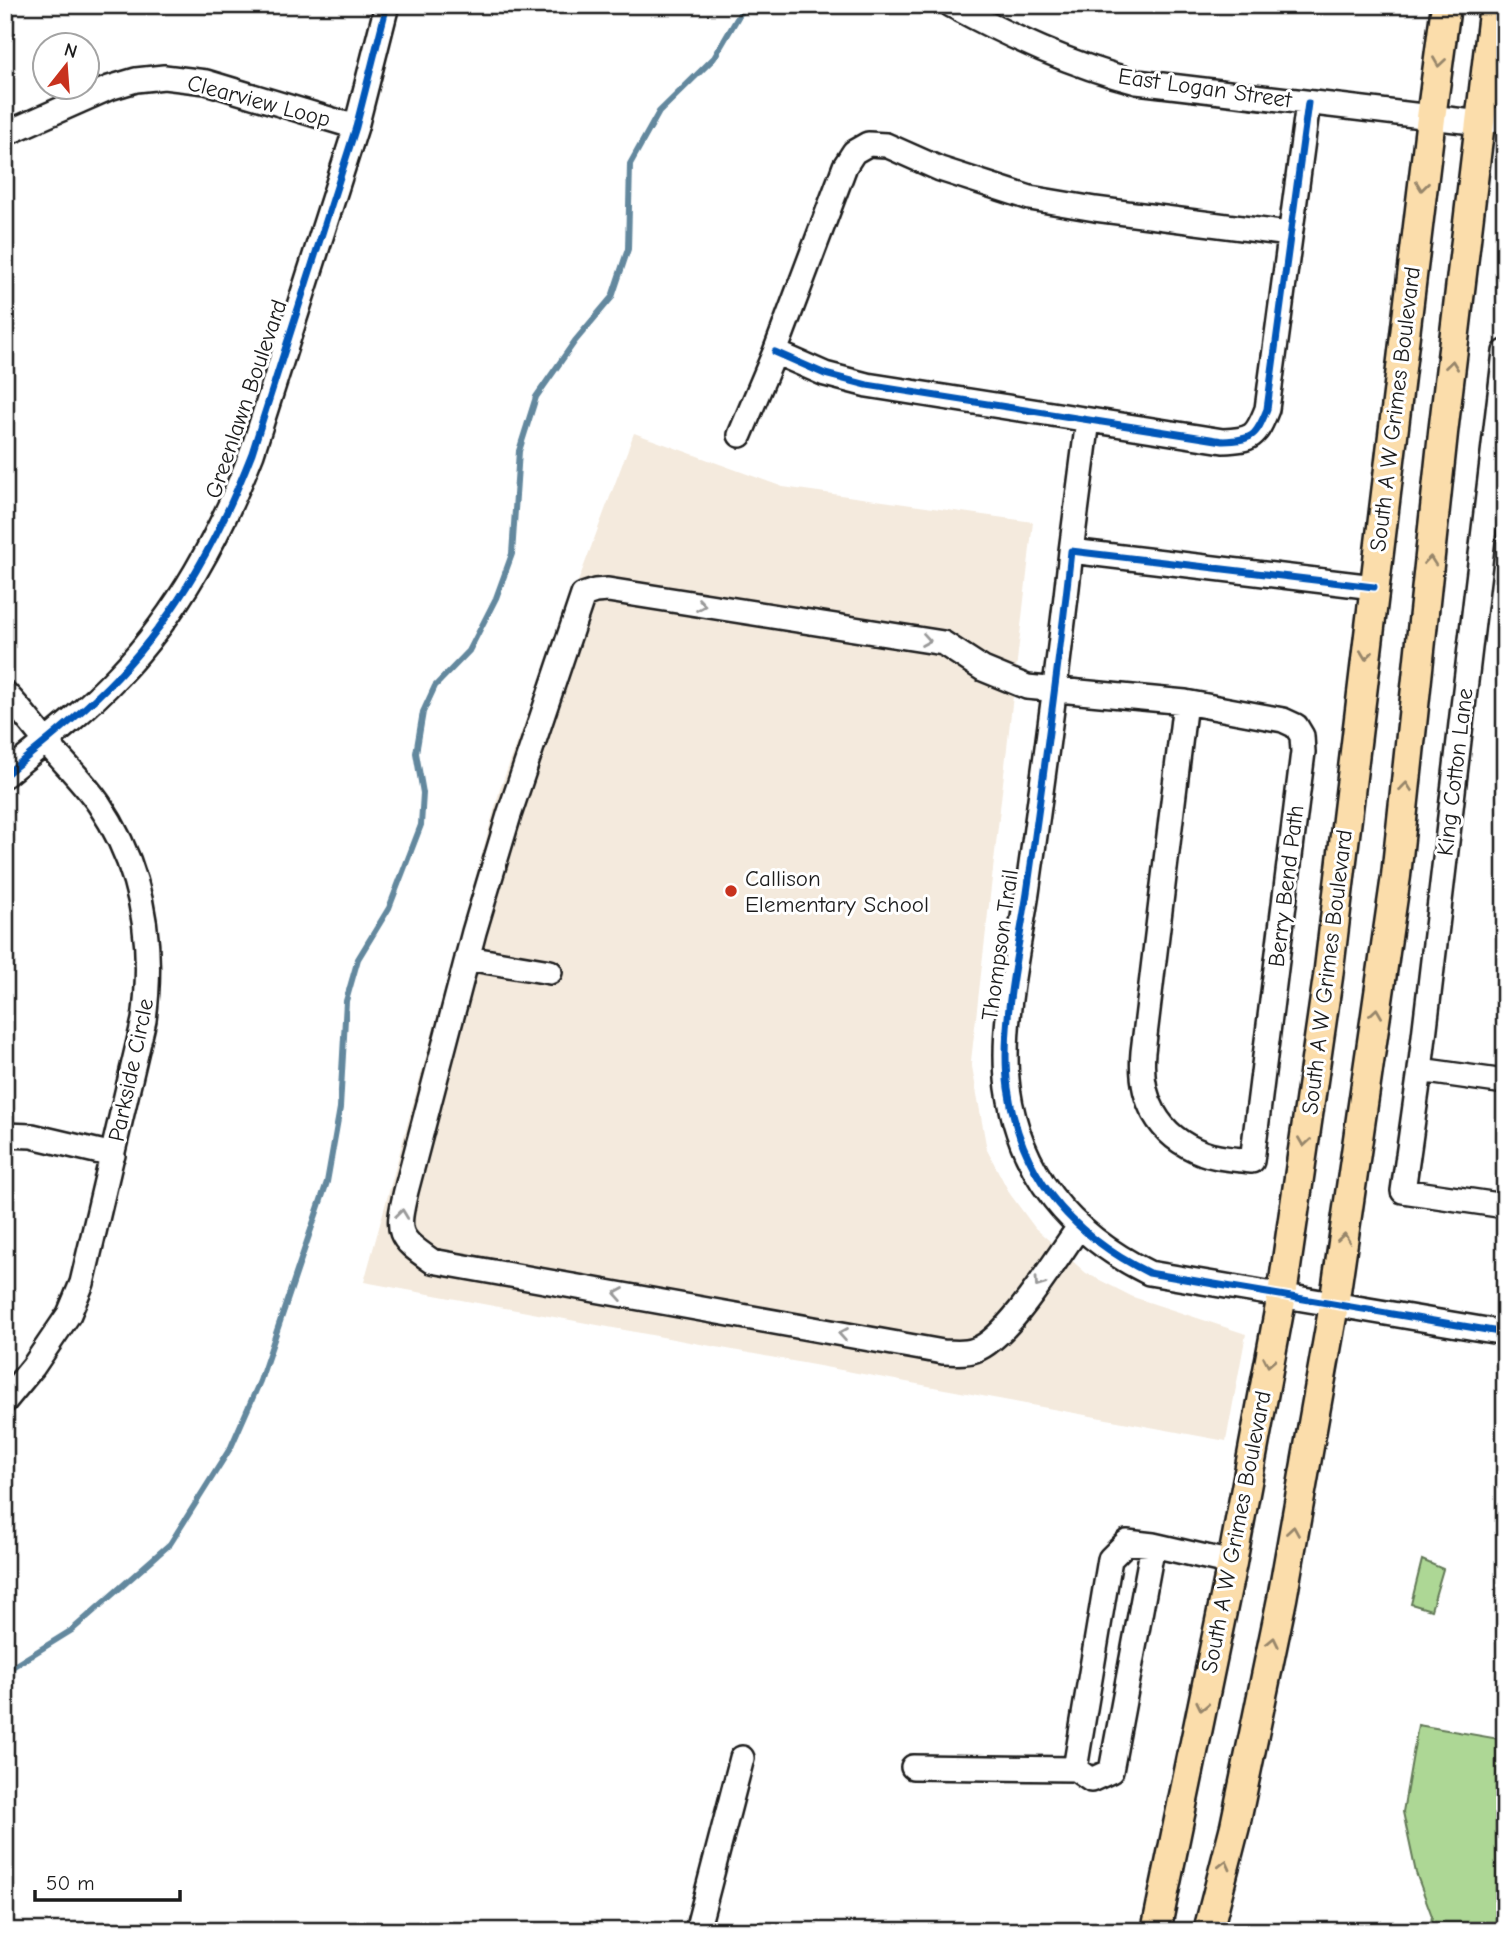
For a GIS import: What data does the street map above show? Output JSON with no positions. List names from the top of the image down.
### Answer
{
  "streets": {
    "main road": ["South A W Grimes Boulevard"],
    "street": [
      "East Logan Street",
      "Clearview Loop",
      "Greenlawn Boulevard",
      "King Cotton Lane",
      "Berry Bend Path",
      "Thompson Trail",
      "Parkside Circle"
    ]
  },
  "crossings": [
    ["East Logan Street", "South A W Grimes Boulevard"],
    ["Clearview Loop", "Greenlawn Boulevard"],
    ["Greenlawn Boulevard", "Parkside Circle"],
    ["South A W Grimes Boulevard", "Thompson Trail"]
  ],
  "places": ["Callison Elementary School"],
  "scale_bar": "50 m",
  "north": "top"
}
